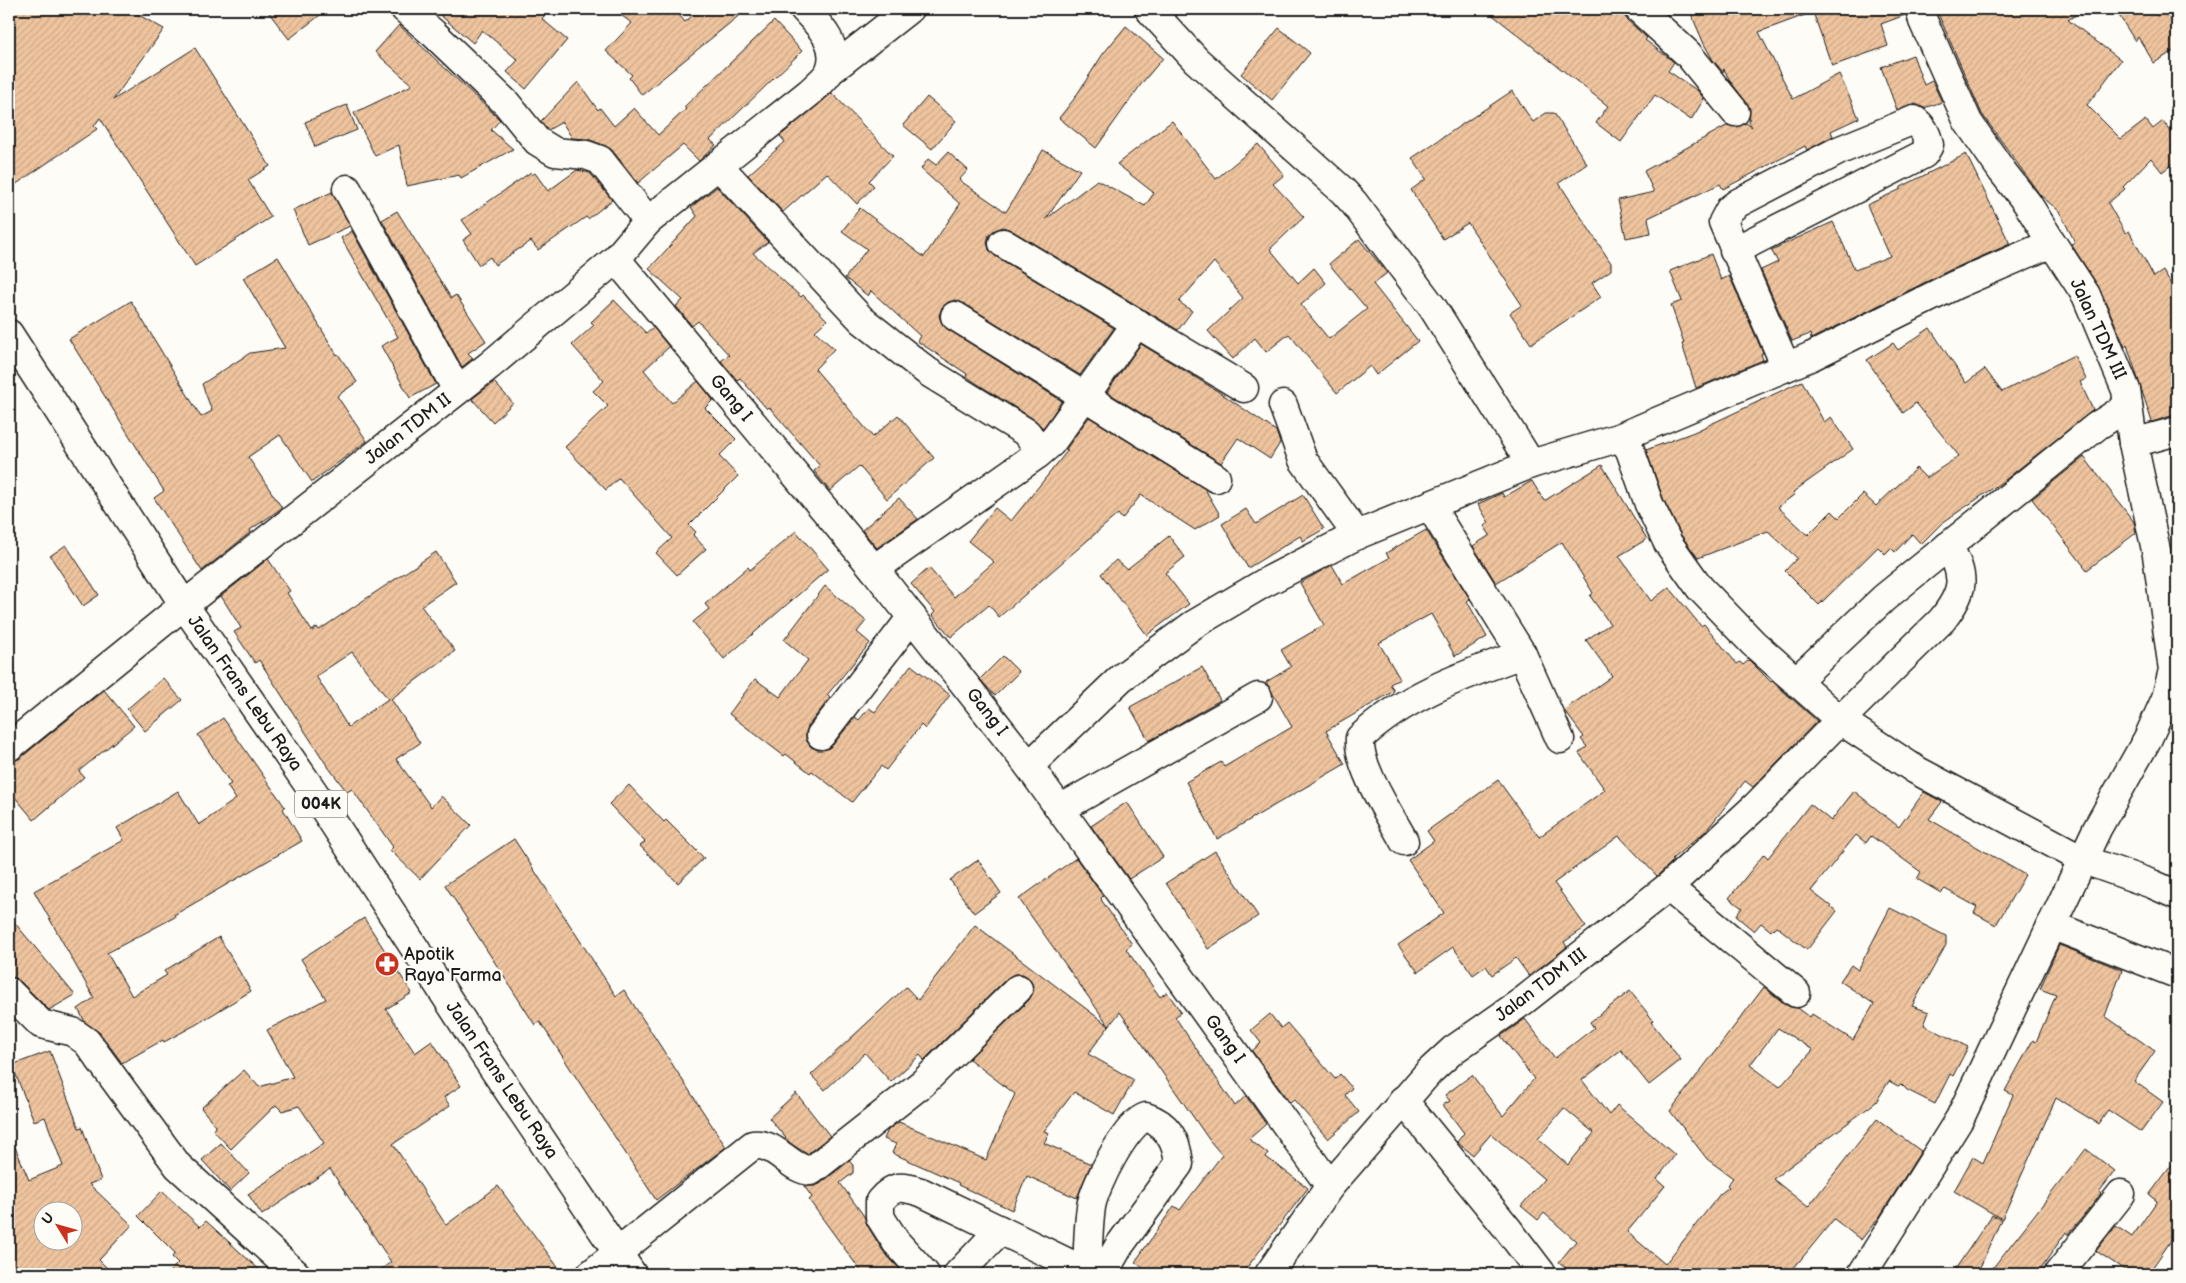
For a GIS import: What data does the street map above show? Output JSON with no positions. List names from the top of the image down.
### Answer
{
  "streets": {
    "street": [
      "Jalan TDM III",
      "Gang I",
      "Jalan TDM II",
      "Jalan Frans Lebu Raya",
      "004K"
    ]
  },
  "crossings": [
    ["Jalan TDM III", "Gang I"],
    ["Gang I", "Jalan TDM II"],
    ["Jalan TDM II", "Jalan Frans Lebu Raya"]
  ],
  "places": {
    "pharmacy": ["Apotik Raya Farma"]
  },
  "north": "top left"
}
